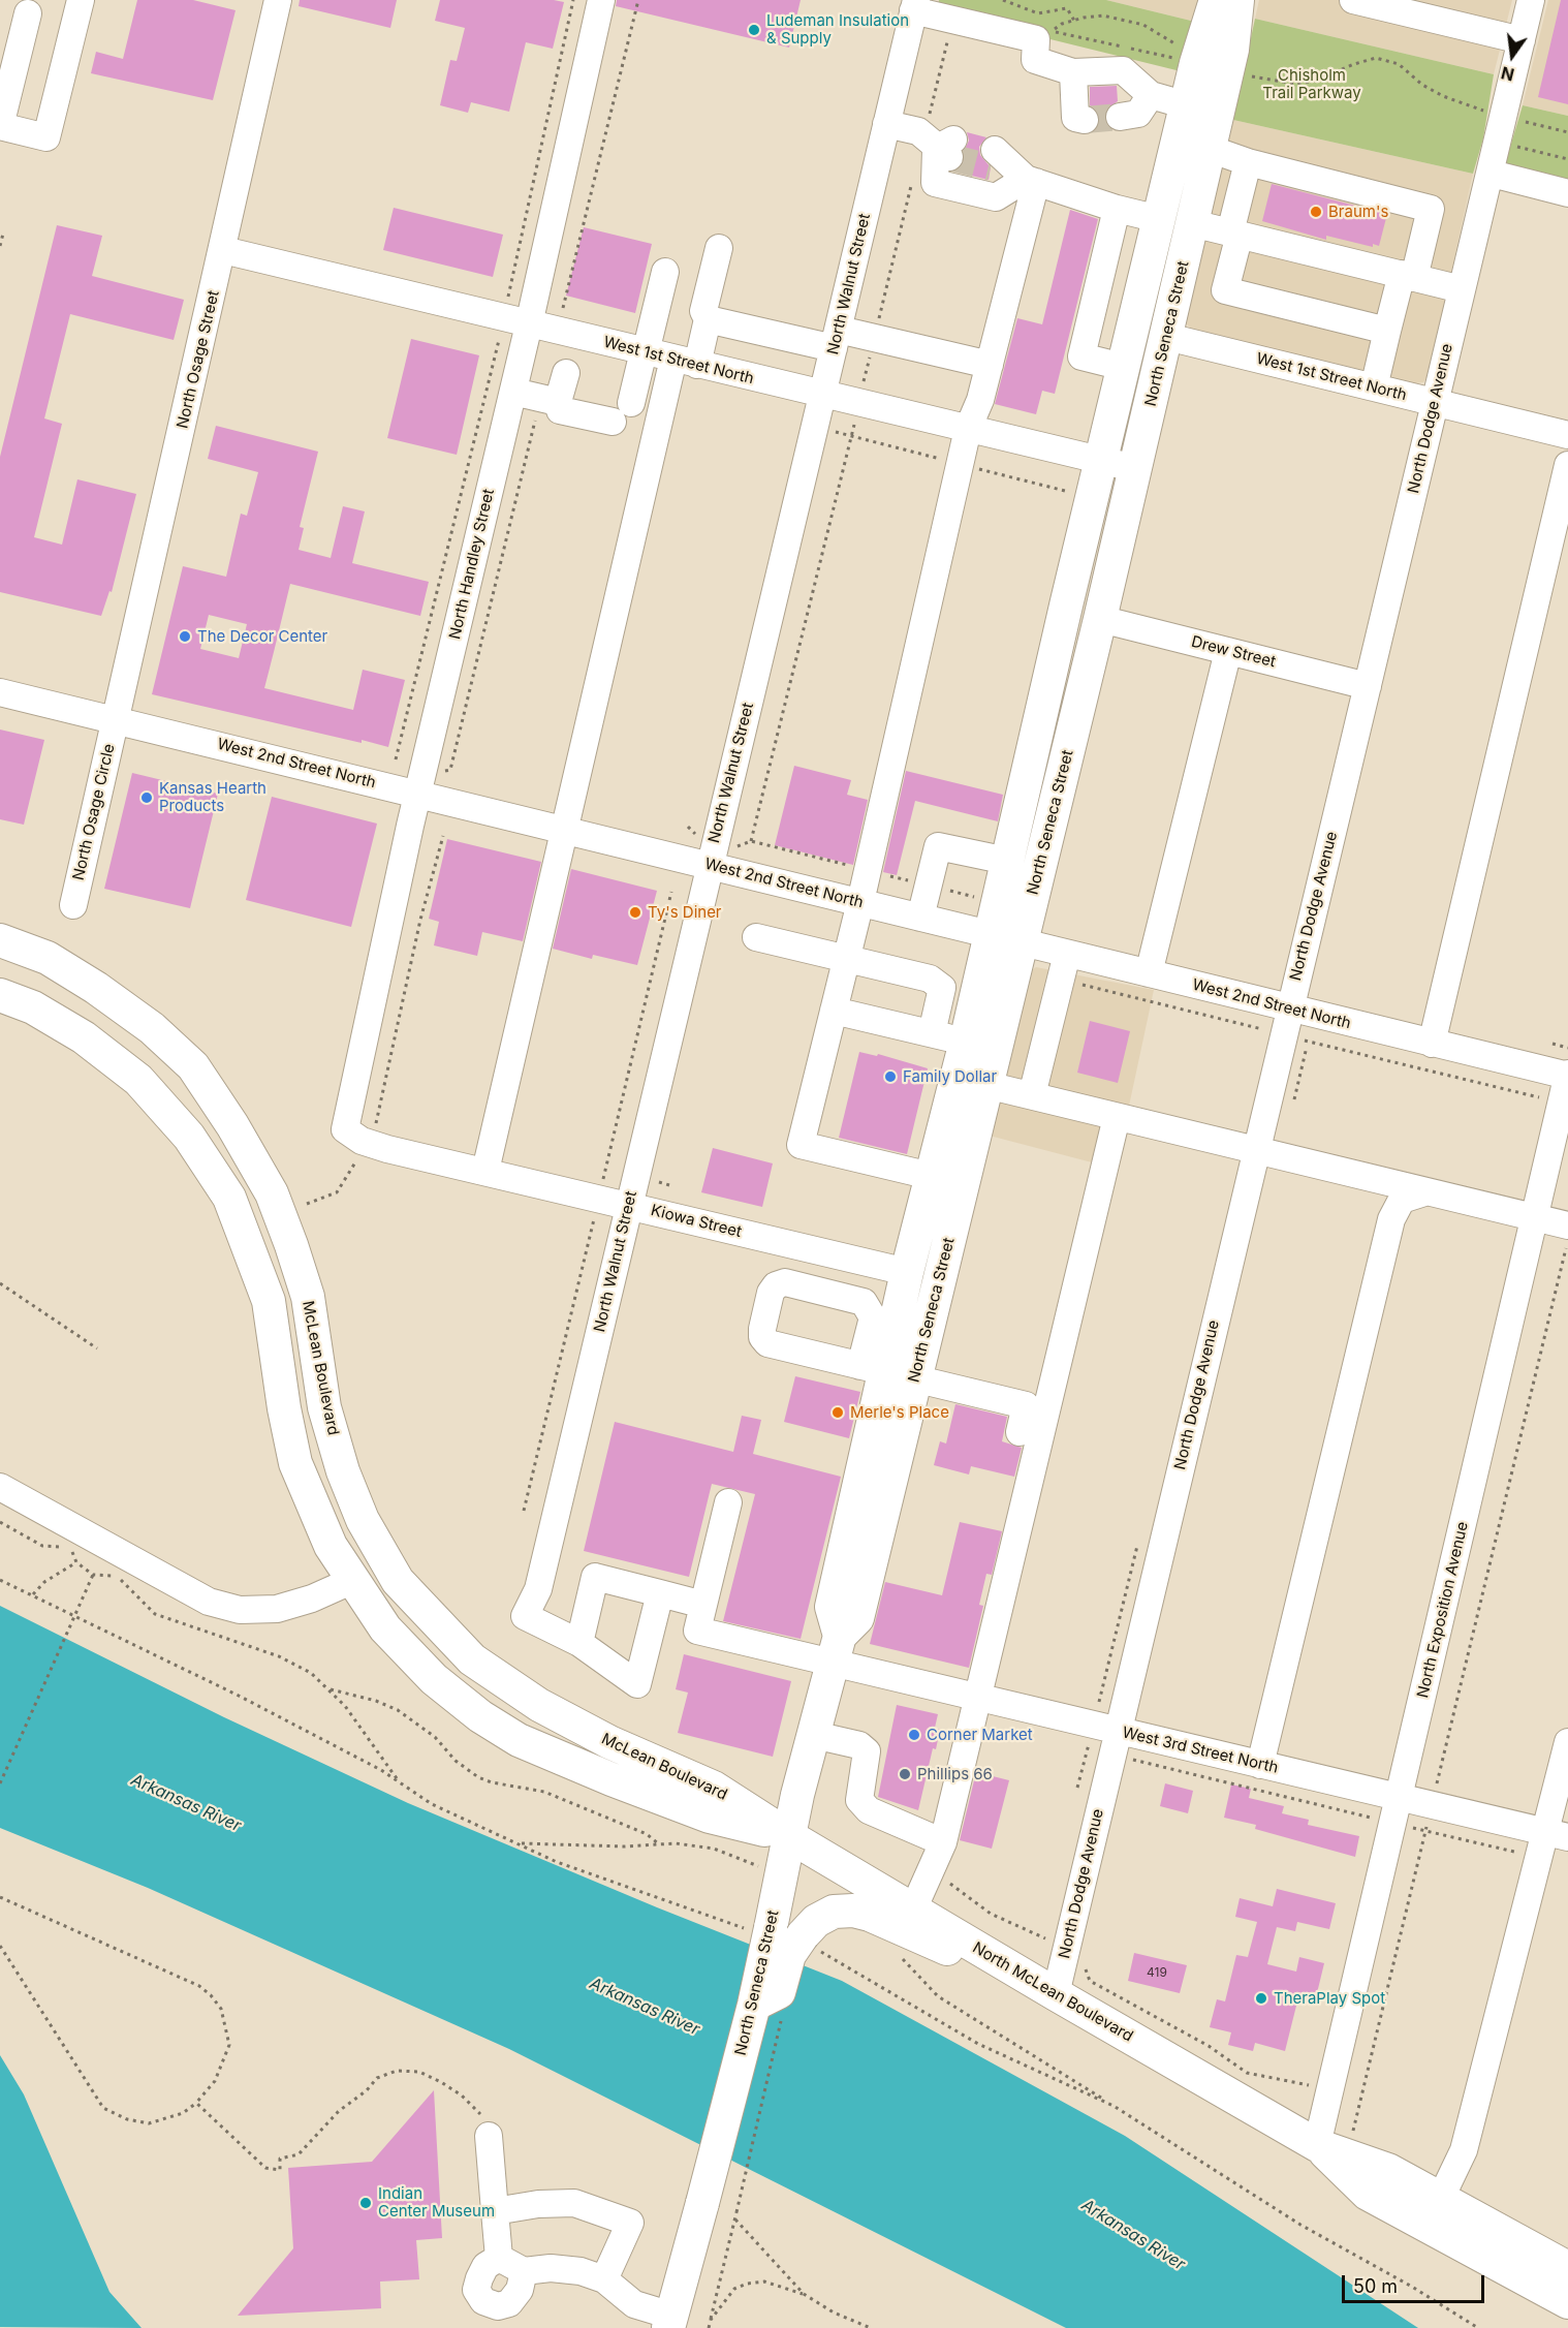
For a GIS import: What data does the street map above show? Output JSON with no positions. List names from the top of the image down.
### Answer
{
  "streets": {
    "main road": ["North Seneca Street", "McLean Boulevard", "North McLean Boulevard"],
    "street": [
      "North Walnut Street",
      "North Osage Street",
      "West 1st Street North",
      "North Dodge Avenue",
      "North Handley Street",
      "Drew Street",
      "West 2nd Street North",
      "North Osage Circle",
      "Kiowa Street",
      "North Exposition Avenue",
      "West 3rd Street North"
    ]
  },
  "crossings": [
    ["North Walnut Street", "West 1st Street North"],
    ["North Walnut Street", "West 2nd Street North"],
    ["North Walnut Street", "Kiowa Street"],
    ["North Seneca Street", "West 1st Street North"],
    ["North Seneca Street", "Drew Street"],
    ["North Seneca Street", "West 2nd Street North"],
    ["North Seneca Street", "Kiowa Street"],
    ["North Seneca Street", "McLean Boulevard"],
    ["North Seneca Street", "West 3rd Street North"],
    ["North Seneca Street", "North McLean Boulevard"],
    ["North Osage Street", "West 1st Street North"],
    ["North Osage Street", "West 2nd Street North"],
    ["North Osage Street", "North Osage Circle"],
    ["West 1st Street North", "North Dodge Avenue"],
    ["West 1st Street North", "North Handley Street"],
    ["North Dodge Avenue", "Drew Street"],
    ["North Dodge Avenue", "West 2nd Street North"],
    ["North Dodge Avenue", "West 3rd Street North"],
    ["North Dodge Avenue", "North McLean Boulevard"],
    ["North Handley Street", "West 2nd Street North"],
    ["North Handley Street", "Kiowa Street"],
    ["West 2nd Street North", "North Osage Circle"],
    ["West 2nd Street North", "North Exposition Avenue"],
    ["McLean Boulevard", "North McLean Boulevard"],
    ["North Exposition Avenue", "West 3rd Street North"],
    ["North Exposition Avenue", "North McLean Boulevard"]
  ],
  "water": ["Arkansas River"],
  "parks": ["Chisholm Trail Parkway"],
  "places": [
    "Ludeman Insulation & Supply",
    "Braum's",
    "The Decor Center",
    "Kansas Hearth Products",
    "Ty's Diner",
    "Family Dollar",
    "Merle's Place",
    "Corner Market",
    "Phillips 66",
    "TheraPlay Spot",
    "Indian Center Museum"
  ],
  "house_numbers": ["419"],
  "scale_bar": "50 m",
  "north": "bottom"
}
